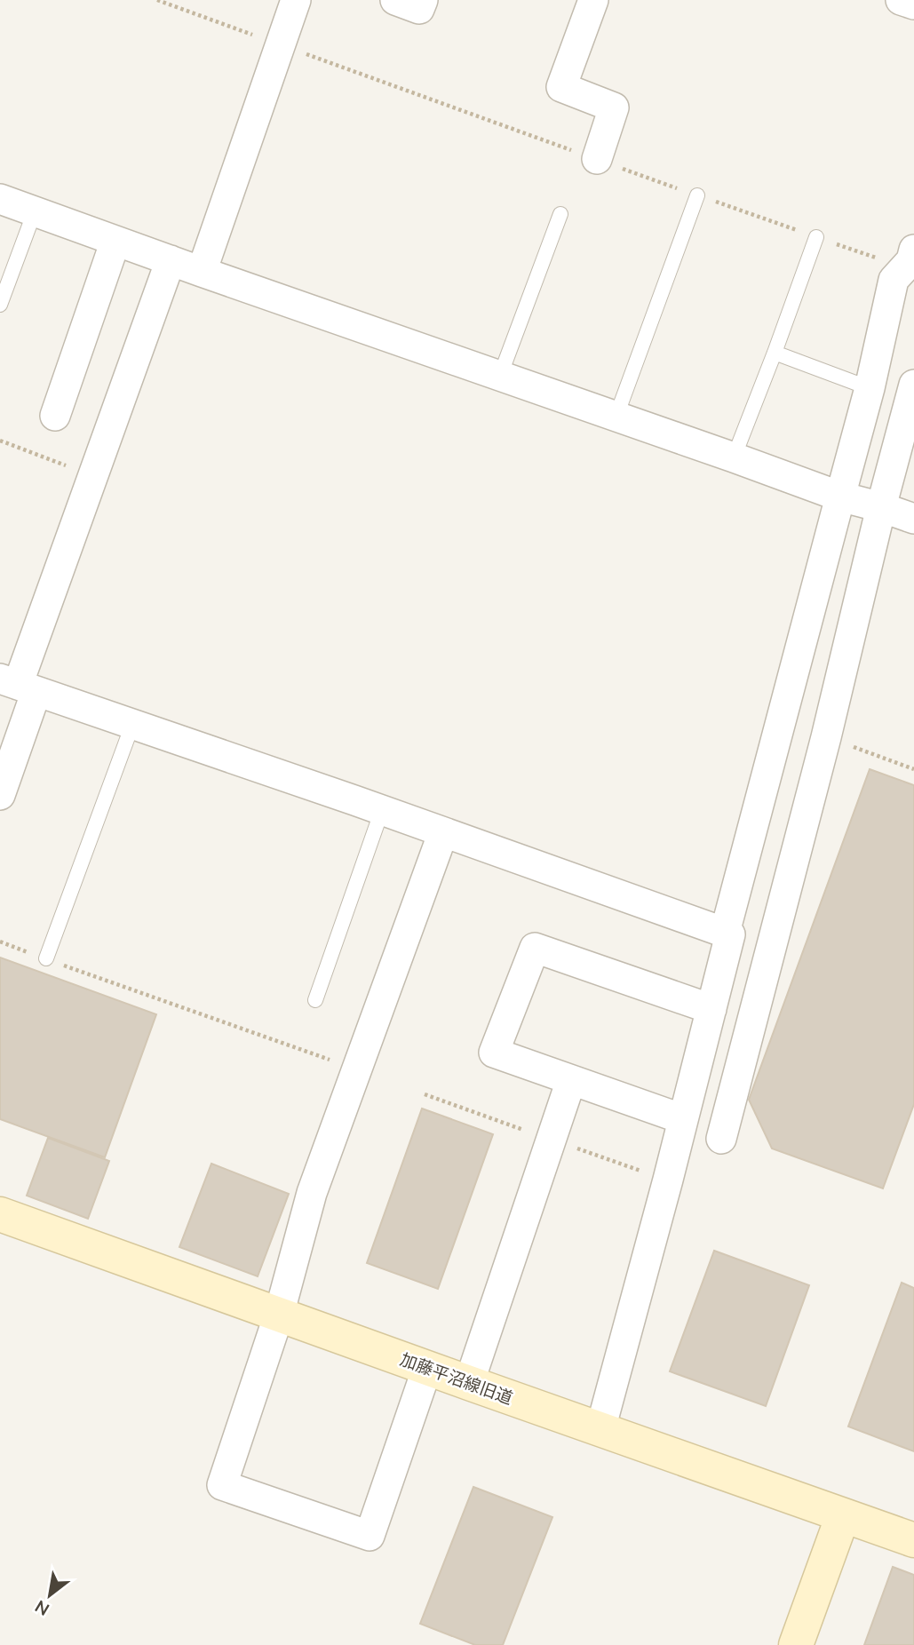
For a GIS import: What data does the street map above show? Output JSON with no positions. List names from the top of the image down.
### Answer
{
  "streets": {
    "street": ["加藤平沼線旧道"]
  },
  "north": "bottom left"
}
